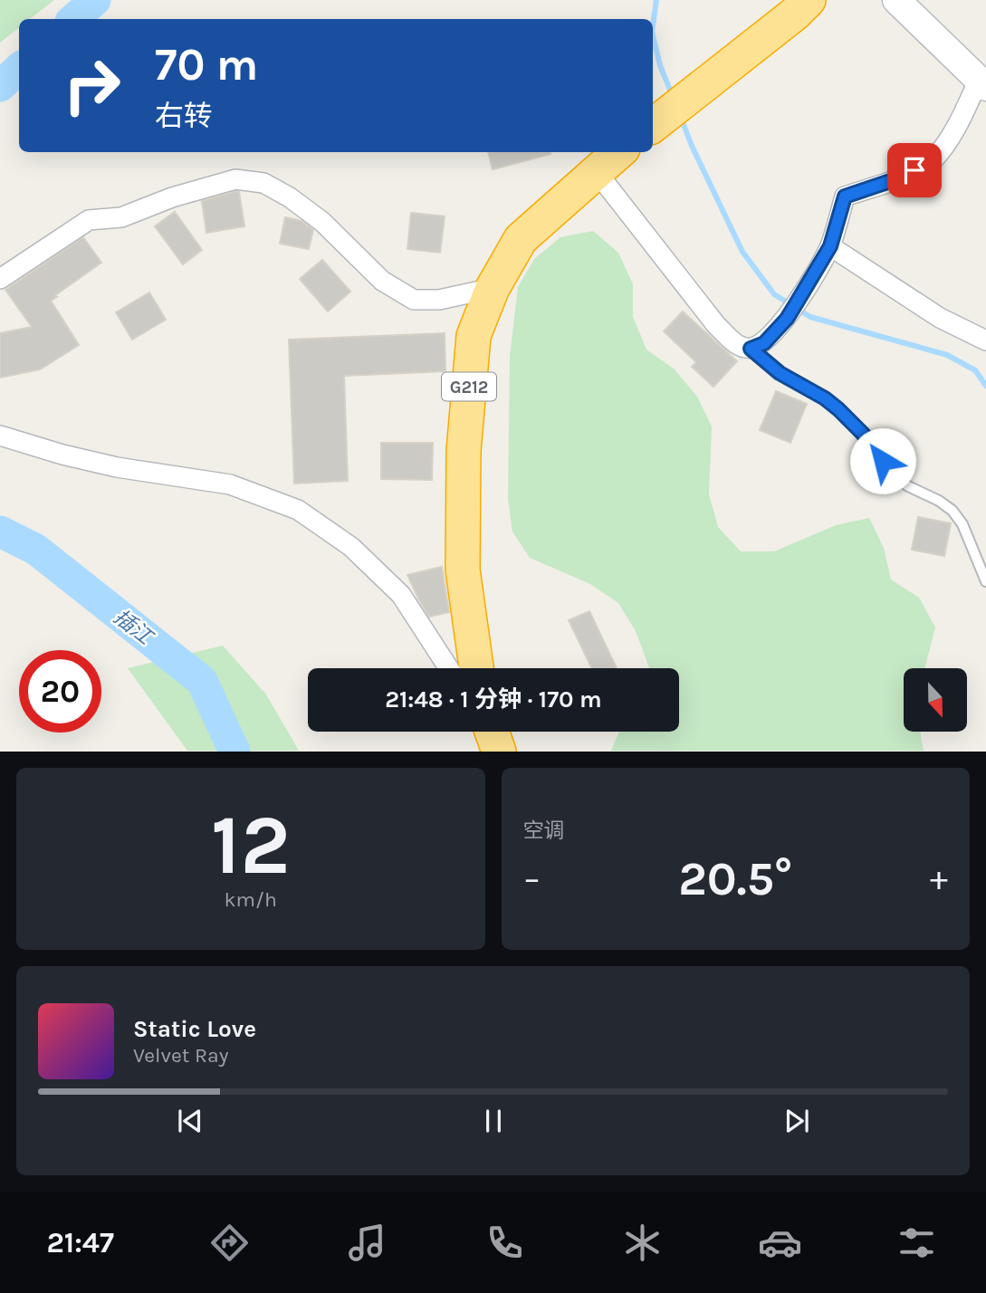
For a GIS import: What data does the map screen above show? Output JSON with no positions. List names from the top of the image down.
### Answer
{
  "streets": {
    "highway": ["G212"]
  },
  "water": ["插江"],
  "north": "bottom",
  "page": {
    "turn": ["70 m", "右转"],
    "limit": "20",
    "trip": "21:48 · 1 分钟 · 170 m",
    "tile": [
      ["12", "km/h"],
      "空调"
    ],
    "heat": ["−", "20.5°", "+"],
    "song": ["Static Love", "Velvet Ray"],
    "tabs": "21:47"
  }
}
